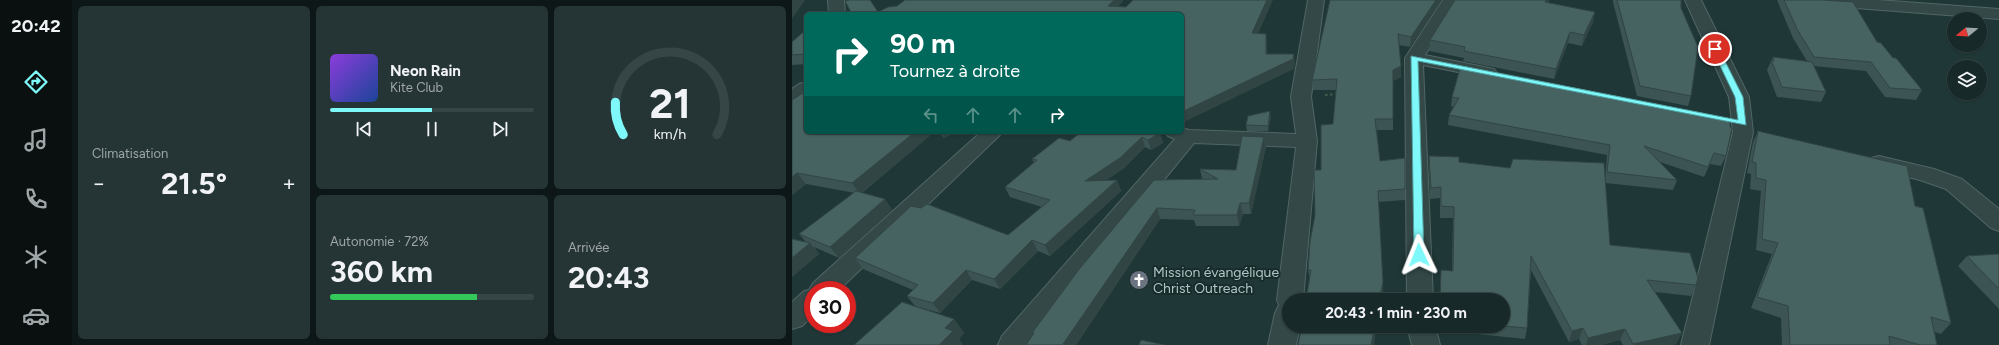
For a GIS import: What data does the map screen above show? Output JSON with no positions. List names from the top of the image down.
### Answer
{
  "places": {
    "church": ["Mission évangélique Christ Outreach"]
  },
  "north": "left",
  "page": {
    "tabs": "20:42",
    "tile": [
      "Climatisation",
      ["Autonomie · 72%", "360 km"],
      ["Arrivée", "20:43"]
    ],
    "turn": ["90 m", "Tournez à droite"],
    "song": ["Neon Rain", "Kite Club"],
    "heat": ["−", "21.5°", "+"],
    "limit": "30",
    "trip": "20:43 · 1 min · 230 m",
    "gauge": ["21", "km/h"]
  }
}
